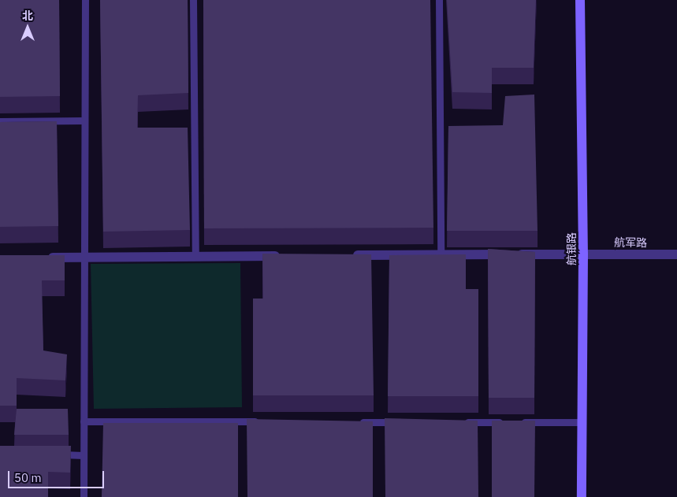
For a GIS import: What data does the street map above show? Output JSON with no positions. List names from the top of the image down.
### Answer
{
  "streets": {
    "main road": ["航银路"],
    "street": ["航军路"]
  },
  "crossings": [
    ["航军路", "航银路"]
  ],
  "scale_bar": "50 m",
  "north": "top"
}
